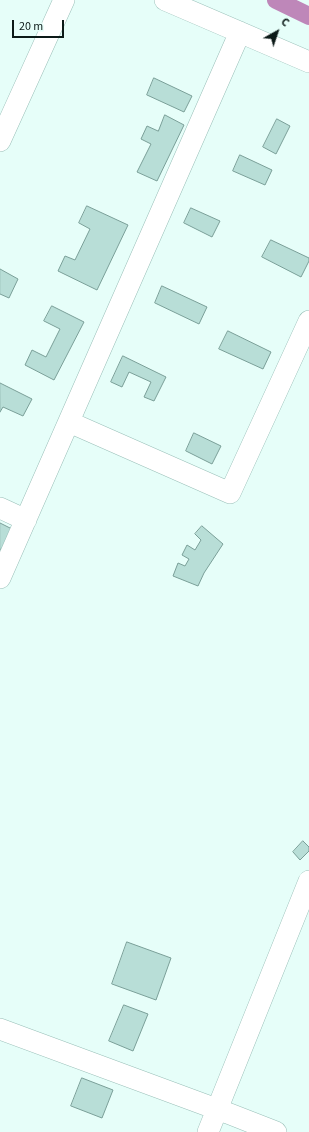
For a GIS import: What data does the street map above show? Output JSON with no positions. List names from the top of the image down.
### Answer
{
  "scale_bar": "20 m",
  "north": "top right"
}
